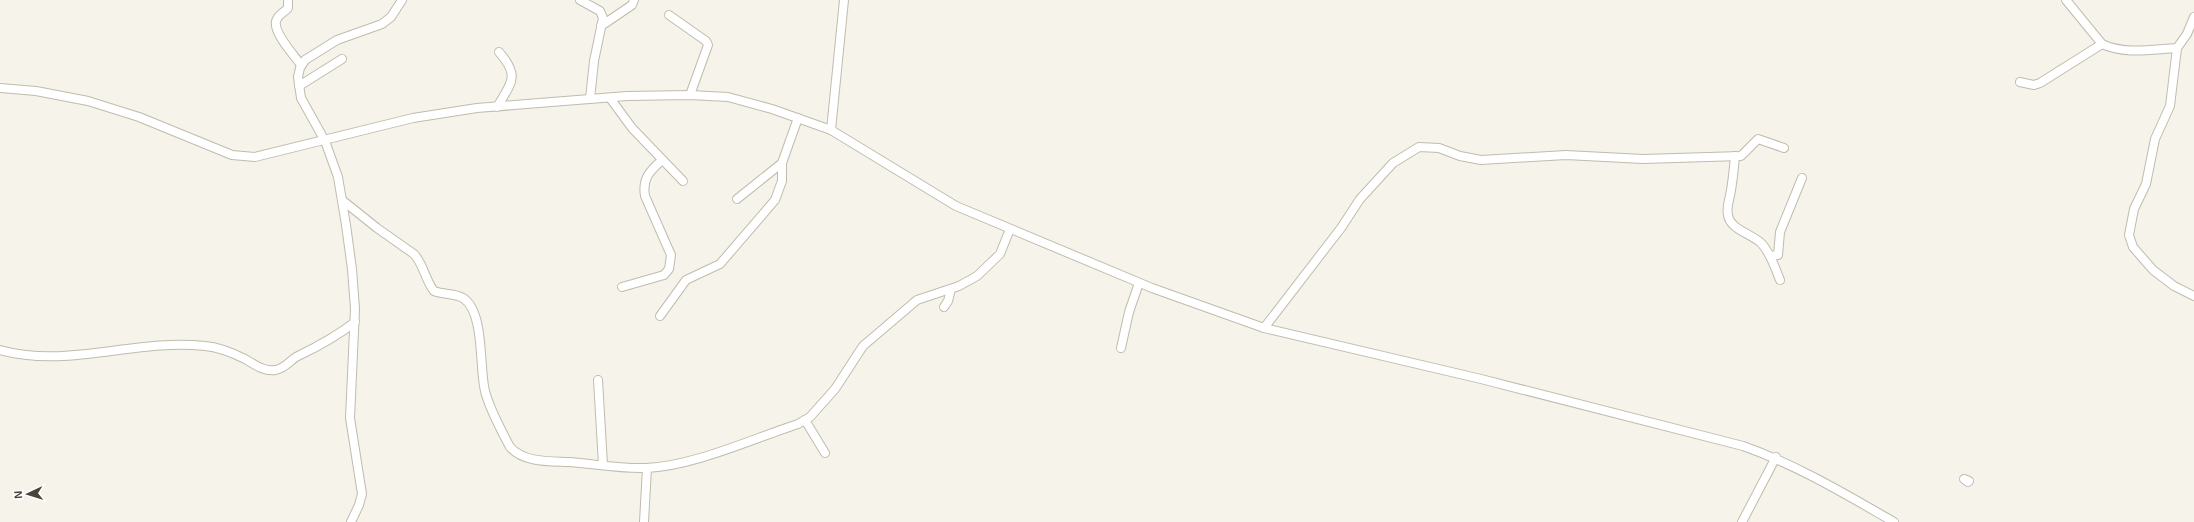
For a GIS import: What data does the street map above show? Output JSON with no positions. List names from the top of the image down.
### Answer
{
  "north": "left"
}
